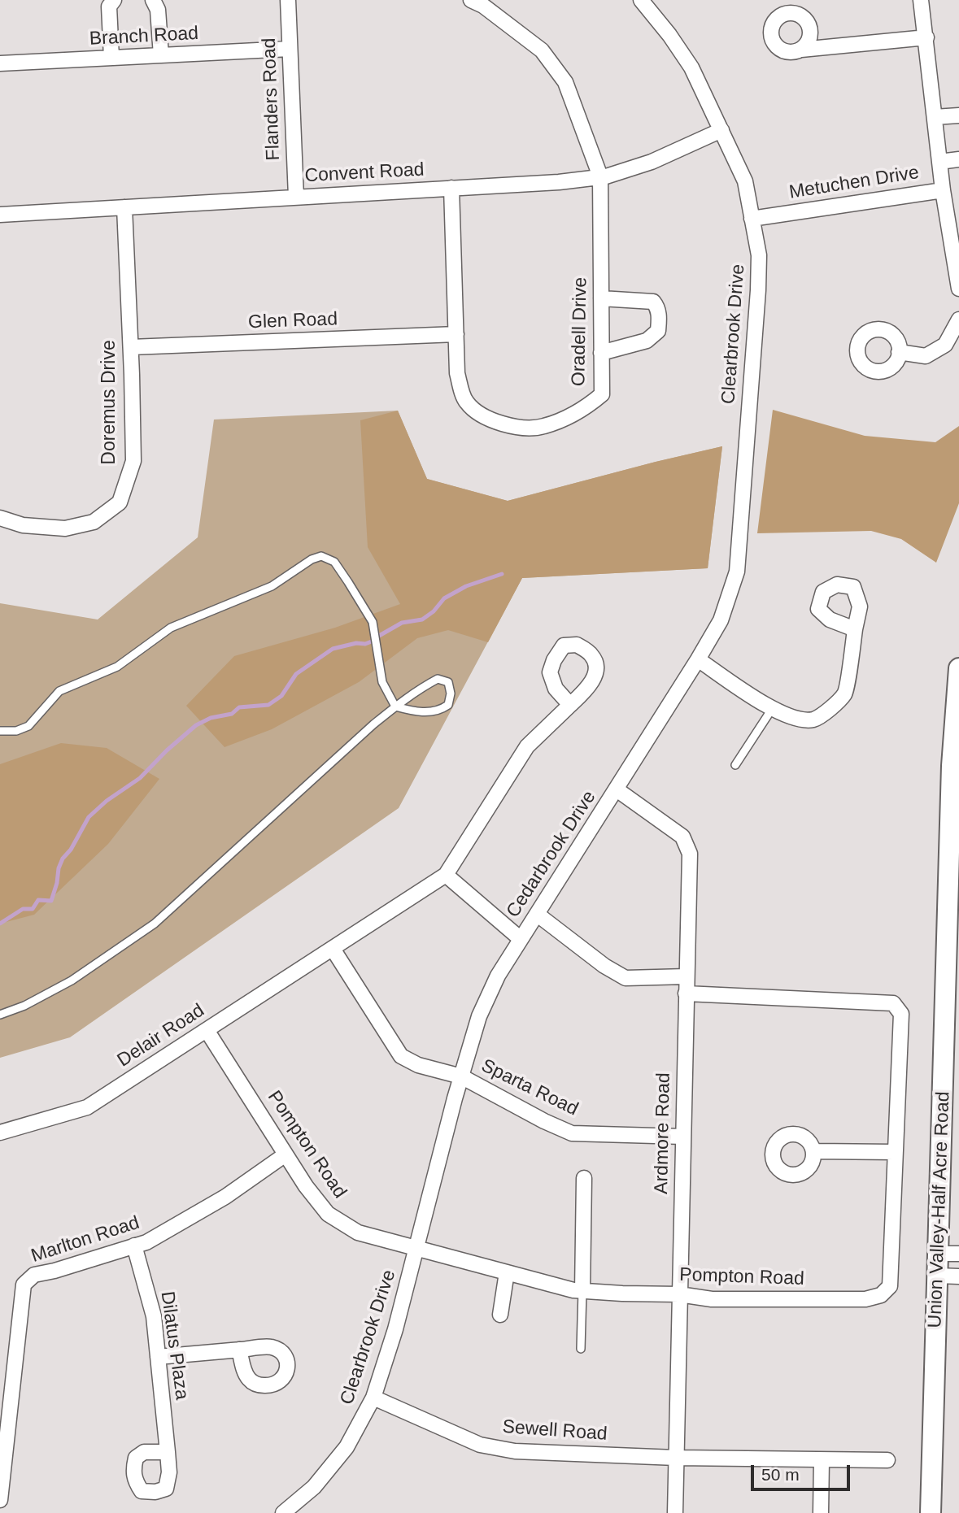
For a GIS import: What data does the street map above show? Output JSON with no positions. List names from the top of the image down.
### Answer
{
  "streets": {
    "street": [
      "Branch Road",
      "Flanders Road",
      "Convent Road",
      "Metuchen Drive",
      "Glen Road",
      "Oradell Drive",
      "Clearbrook Drive",
      "Doremus Drive",
      "Cedarbrook Drive",
      "Delair Road",
      "Sparta Road",
      "Ardmore Road",
      "Pompton Road",
      "Union Valley-Half Acre Road",
      "Marlton Road",
      "Dilatus Plaza",
      "Sewell Road"
    ]
  },
  "crossings": [
    ["Branch Road", "Flanders Road"],
    ["Flanders Road", "Convent Road"],
    ["Convent Road", "Oradell Drive"],
    ["Convent Road", "Clearbrook Drive"],
    ["Convent Road", "Doremus Drive"],
    ["Metuchen Drive", "Clearbrook Drive"],
    ["Glen Road", "Oradell Drive"],
    ["Glen Road", "Doremus Drive"],
    ["Clearbrook Drive", "Cedarbrook Drive"],
    ["Clearbrook Drive", "Pompton Road"],
    ["Clearbrook Drive", "Sewell Road"],
    ["Cedarbrook Drive", "Sparta Road"],
    ["Cedarbrook Drive", "Ardmore Road"],
    ["Cedarbrook Drive", "Pompton Road"],
    ["Delair Road", "Sparta Road"],
    ["Delair Road", "Pompton Road"],
    ["Sparta Road", "Ardmore Road"],
    ["Ardmore Road", "Pompton Road"],
    ["Ardmore Road", "Sewell Road"],
    ["Pompton Road", "Marlton Road"],
    ["Marlton Road", "Dilatus Plaza"]
  ],
  "scale_bar": "50 m"
}
